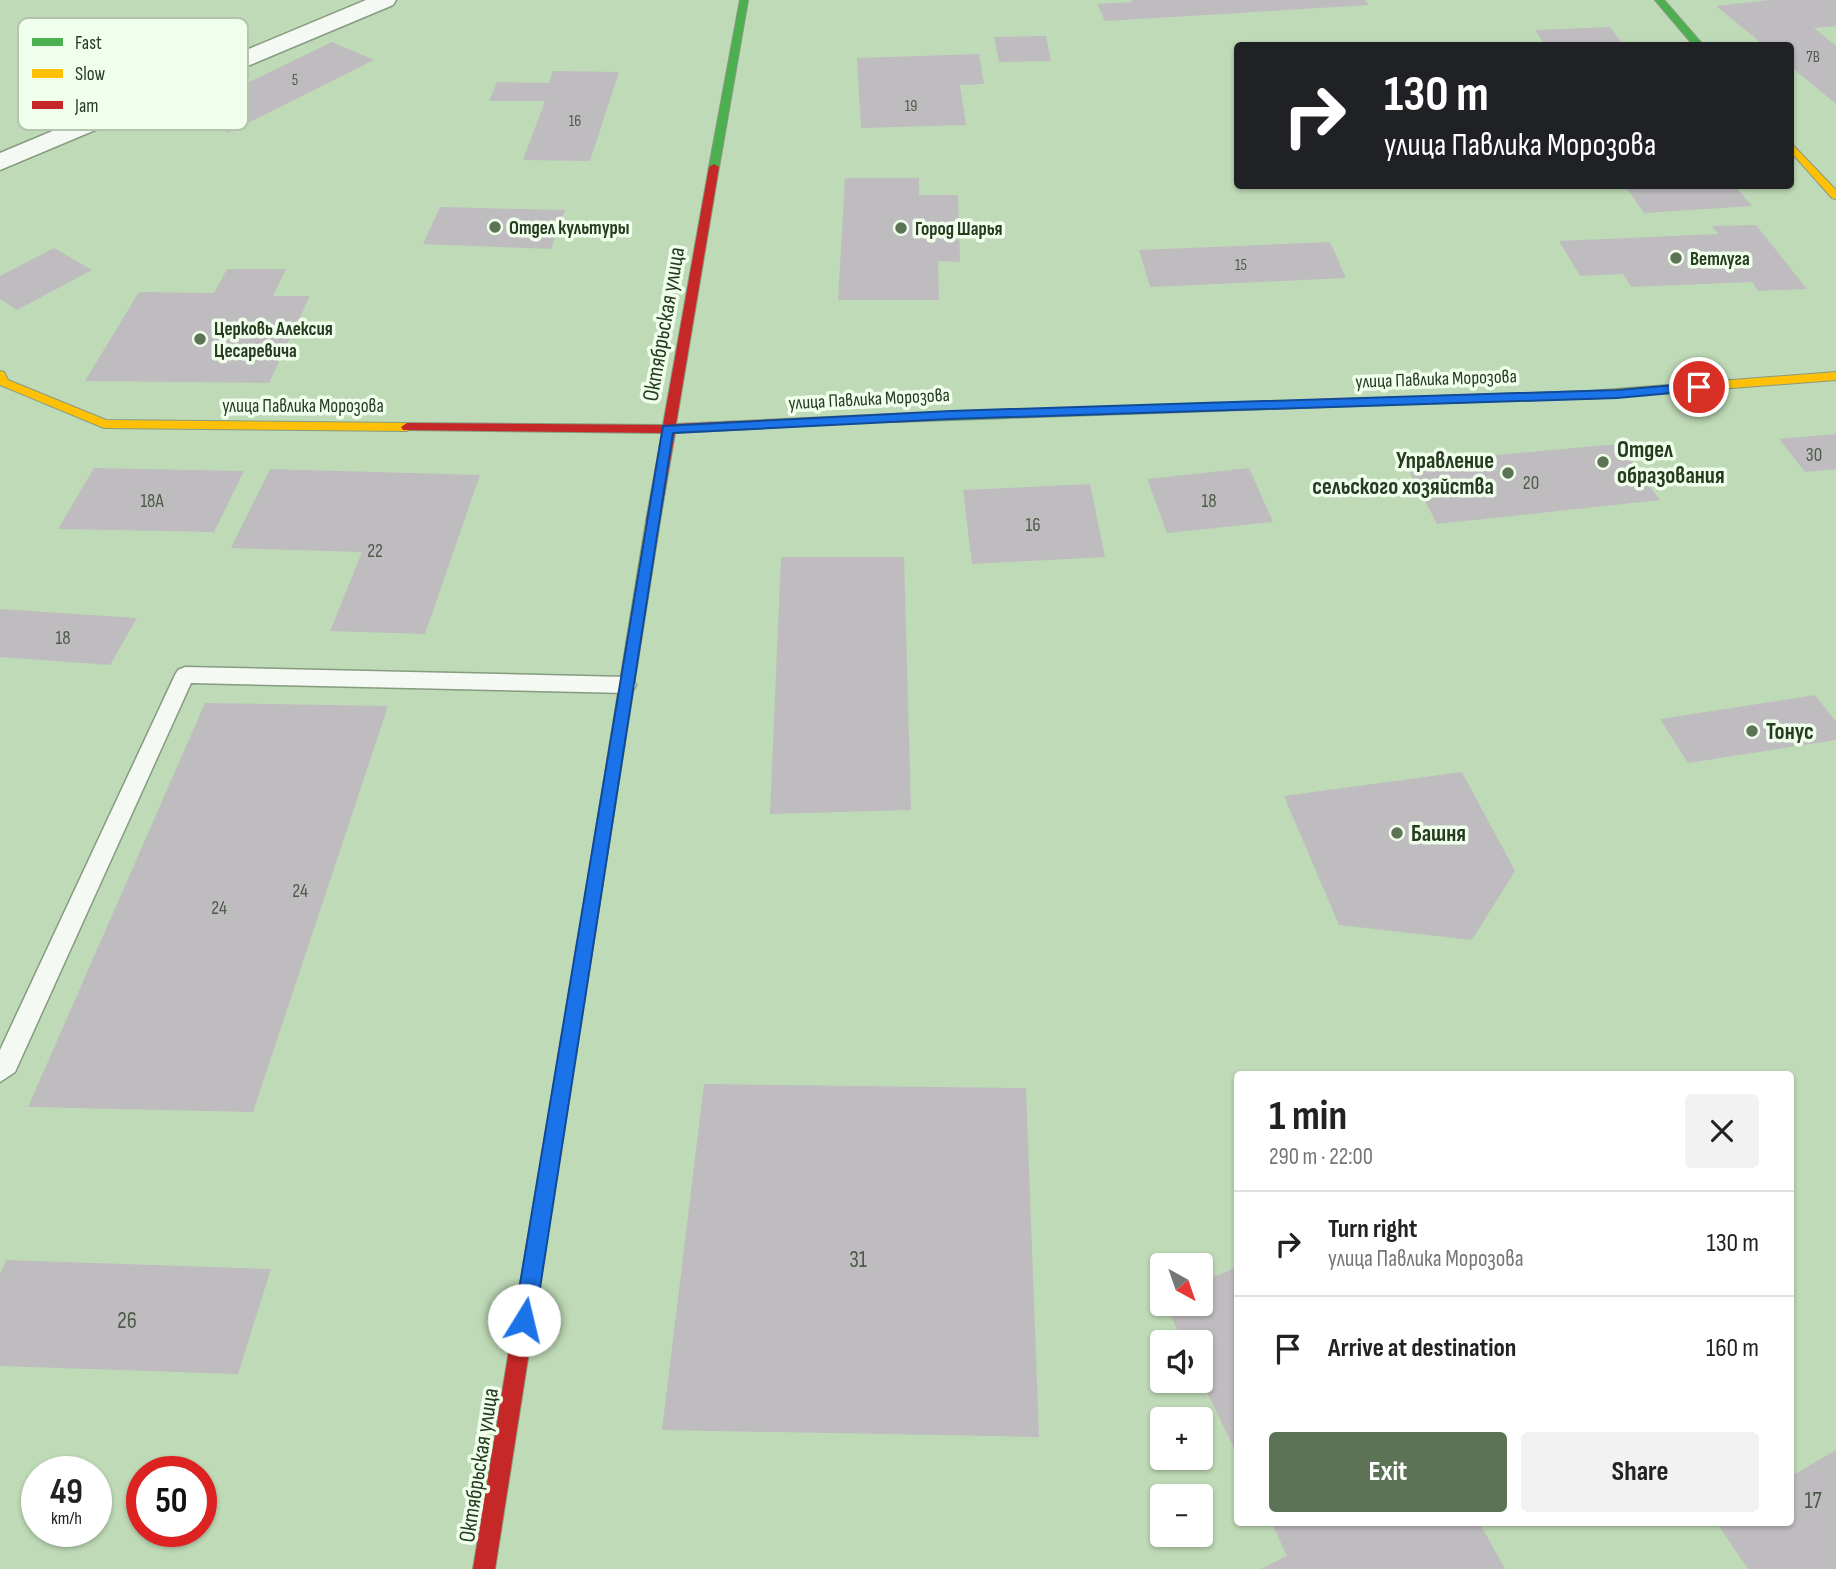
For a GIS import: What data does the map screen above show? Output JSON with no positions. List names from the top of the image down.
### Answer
{
  "streets": {
    "street": ["Октябрьская улица", "улица Павлика Морозова"]
  },
  "crossings": [
    ["Октябрьская улица", "улица Павлика Морозова"]
  ],
  "places": [
    "Отдел культуры",
    "Город Шарья",
    "Ветлуга",
    "Церковь Алексия Цесаревича",
    "Отдел образования",
    "Управление сельского хозяйства",
    "Тонус",
    "Башня"
  ],
  "house_numbers": [
    "7В",
    "5",
    "19",
    "16",
    "15",
    "30",
    "20",
    "18А",
    "18",
    "16",
    "22",
    "18",
    "24",
    "24",
    "31",
    "26",
    "17"
  ],
  "legend": ["Fast", "Slow", "Jam"],
  "north": "bottom right",
  "page": {
    "turn": ["130 m", "улица Павлика Морозова"],
    "heading": ["1 min", "290 m · 22:00"],
    "list": [
      {
        "name": "Turn right",
        "note": "улица Павлика Морозова",
        "value": "130 m"
      },
      {
        "name": "Arrive at destination",
        "value": "160 m"
      }
    ],
    "map_buttons": ["+", "−"],
    "buttons": ["Exit", "Share"],
    "speed": "49 km/h",
    "limit": "50"
  }
}
